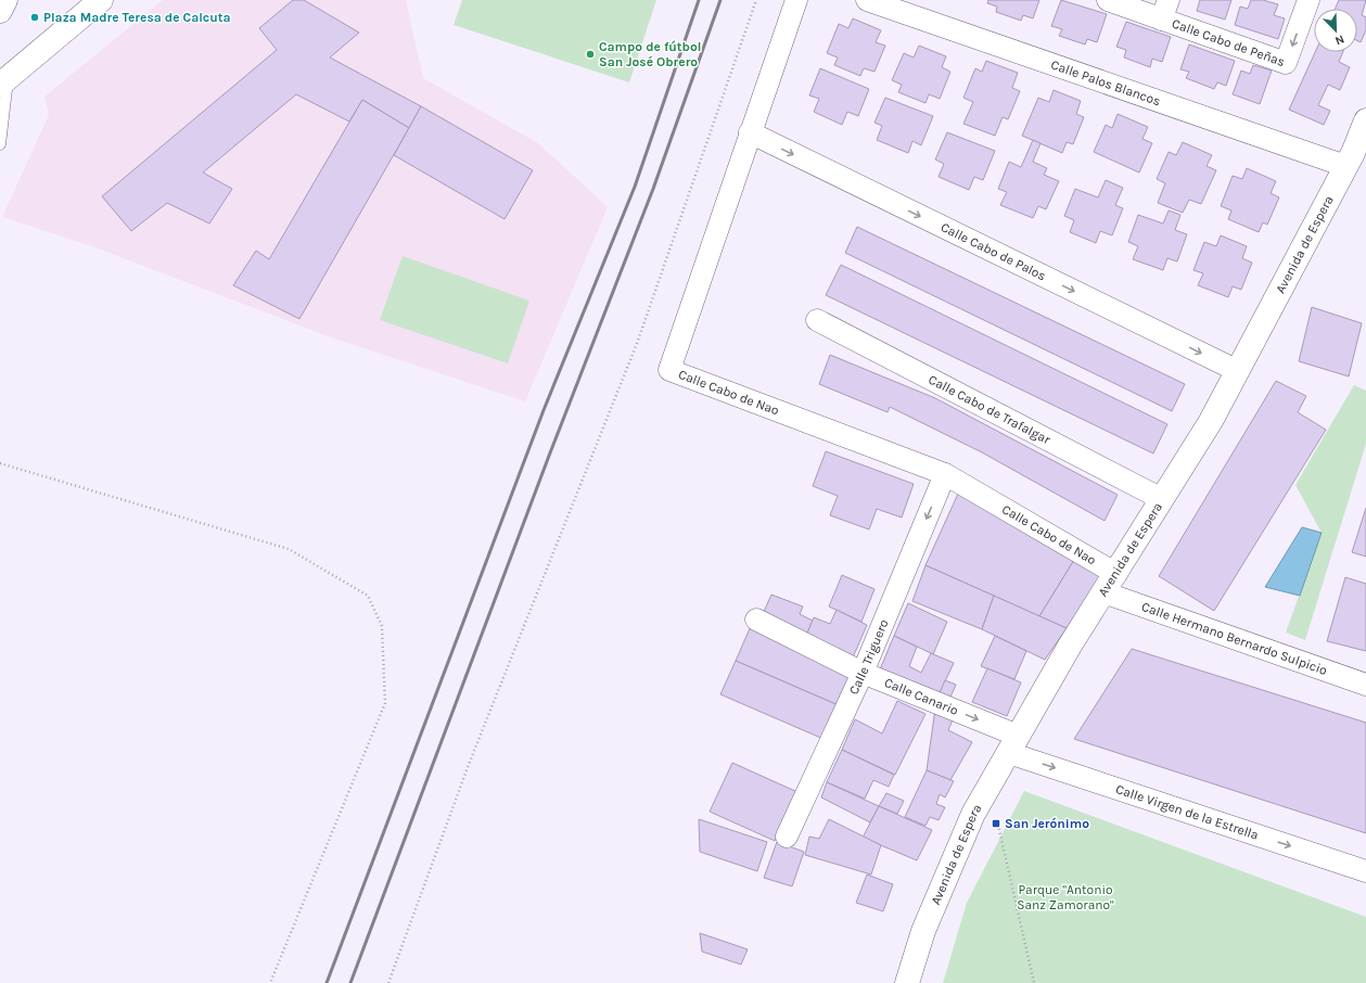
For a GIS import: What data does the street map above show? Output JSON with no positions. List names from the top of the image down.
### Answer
{
  "streets": {
    "street": [
      "Calle Cabo de Peñas",
      "Calle Palos Blancos",
      "Avenida de Espera",
      "Calle Cabo de Palos",
      "Calle Cabo de Nao",
      "Calle Cabo de Trafalgar",
      "Calle Hermano Bernardo Sulpicio",
      "Calle Triguero",
      "Calle Canario",
      "Calle Virgen de la Estrella"
    ]
  },
  "crossings": [
    ["Calle Palos Blancos", "Avenida de Espera"],
    ["Avenida de Espera", "Calle Cabo de Palos"],
    ["Avenida de Espera", "Calle Cabo de Nao"],
    ["Avenida de Espera", "Calle Cabo de Trafalgar"],
    ["Avenida de Espera", "Calle Hermano Bernardo Sulpicio"],
    ["Avenida de Espera", "Calle Canario"],
    ["Avenida de Espera", "Calle Virgen de la Estrella"],
    ["Calle Cabo de Palos", "Calle Cabo de Nao"],
    ["Calle Cabo de Nao", "Calle Hermano Bernardo Sulpicio"],
    ["Calle Cabo de Nao", "Calle Triguero"],
    ["Calle Triguero", "Calle Canario"],
    ["Calle Canario", "Calle Virgen de la Estrella"]
  ],
  "one_way": [
    "Calle Cabo de Palos",
    "Calle Triguero",
    "Calle Canario",
    "Calle Virgen de la Estrella"
  ],
  "parks": ["Parque \"Antonio Sanz Zamorano\""],
  "places": {
    "other": ["Plaza Madre Teresa de Calcuta", "Campo de fútbol San José Obrero"],
    "transit": ["San Jerónimo"]
  },
  "north": "bottom right"
}
